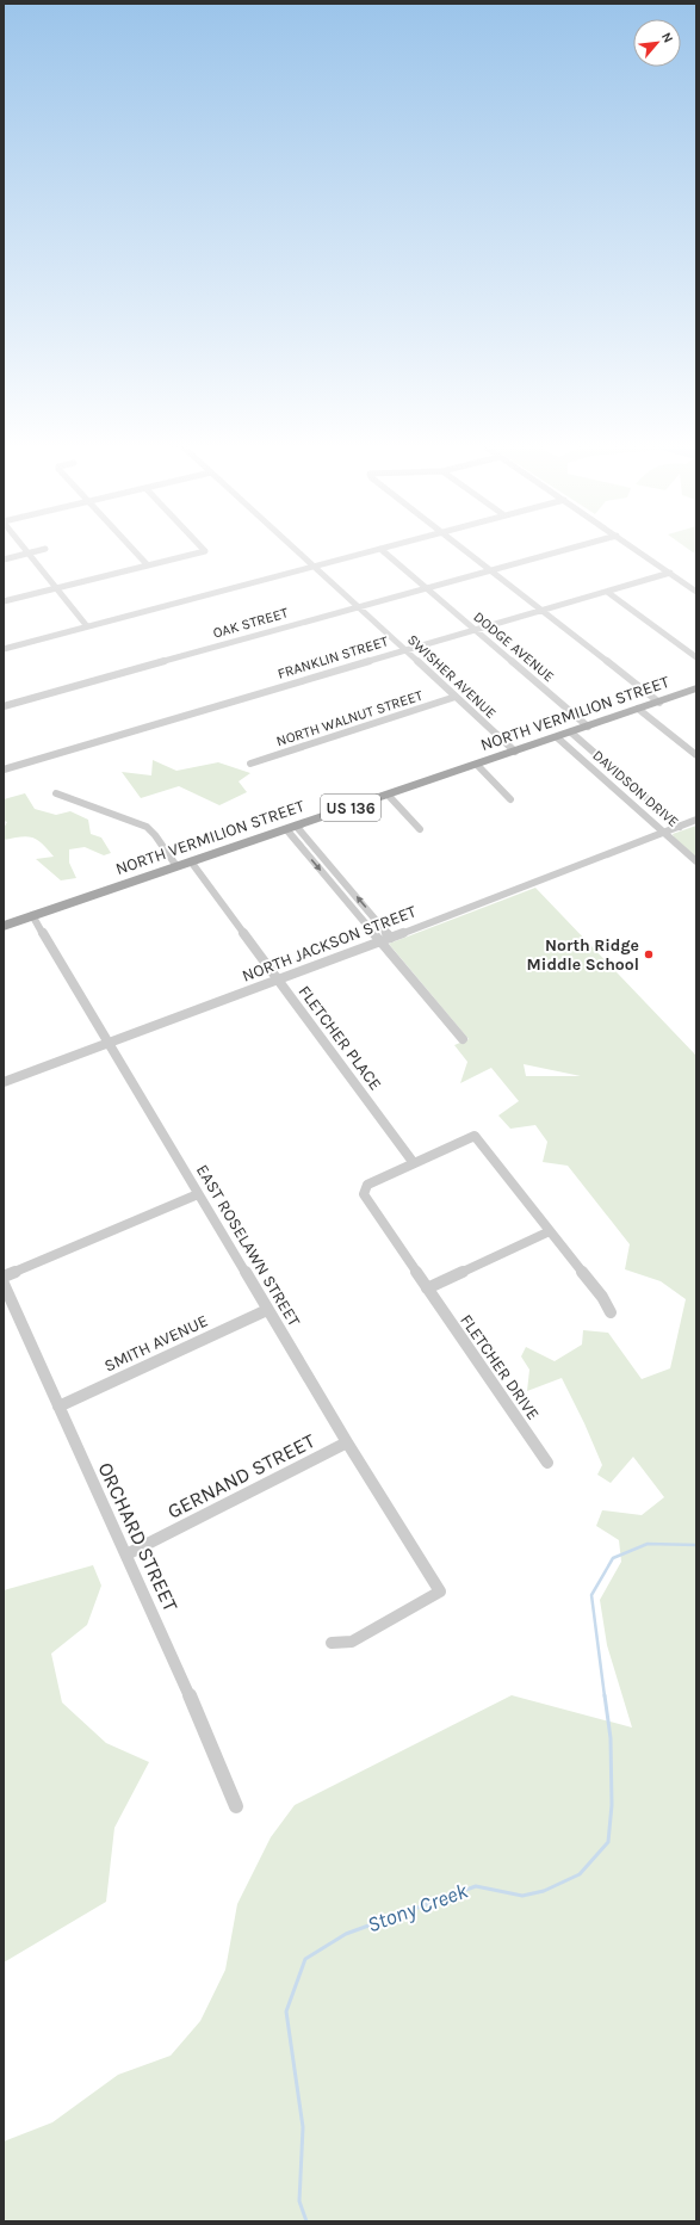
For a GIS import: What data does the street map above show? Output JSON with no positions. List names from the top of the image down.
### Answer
{
  "streets": {
    "main road": ["NORTH VERMILION STREET", "US 136"],
    "street": [
      "OAK STREET",
      "DODGE AVENUE",
      "FRANKLIN STREET",
      "SWISHER AVENUE",
      "NORTH WALNUT STREET",
      "DAVIDSON DRIVE",
      "NORTH JACKSON STREET",
      "FLETCHER PLACE",
      "EAST ROSELAWN STREET",
      "SMITH AVENUE",
      "FLETCHER DRIVE",
      "GERNAND STREET",
      "ORCHARD STREET"
    ]
  },
  "crossings": [
    ["OAK STREET", "DODGE AVENUE"],
    ["OAK STREET", "SWISHER AVENUE"],
    ["DODGE AVENUE", "FRANKLIN STREET"],
    ["DODGE AVENUE", "NORTH VERMILION STREET"],
    ["FRANKLIN STREET", "SWISHER AVENUE"],
    ["SWISHER AVENUE", "NORTH VERMILION STREET"],
    ["SWISHER AVENUE", "NORTH WALNUT STREET"],
    ["NORTH VERMILION STREET", "DAVIDSON DRIVE"],
    ["NORTH VERMILION STREET", "FLETCHER PLACE"],
    ["NORTH VERMILION STREET", "EAST ROSELAWN STREET"],
    ["DAVIDSON DRIVE", "NORTH JACKSON STREET"],
    ["NORTH JACKSON STREET", "FLETCHER PLACE"],
    ["NORTH JACKSON STREET", "EAST ROSELAWN STREET"],
    ["FLETCHER PLACE", "FLETCHER DRIVE"],
    ["EAST ROSELAWN STREET", "SMITH AVENUE"],
    ["EAST ROSELAWN STREET", "GERNAND STREET"],
    ["SMITH AVENUE", "ORCHARD STREET"],
    ["GERNAND STREET", "ORCHARD STREET"]
  ],
  "water": ["Stony Creek"],
  "places": ["North Ridge Middle School"],
  "north": "top right"
}
